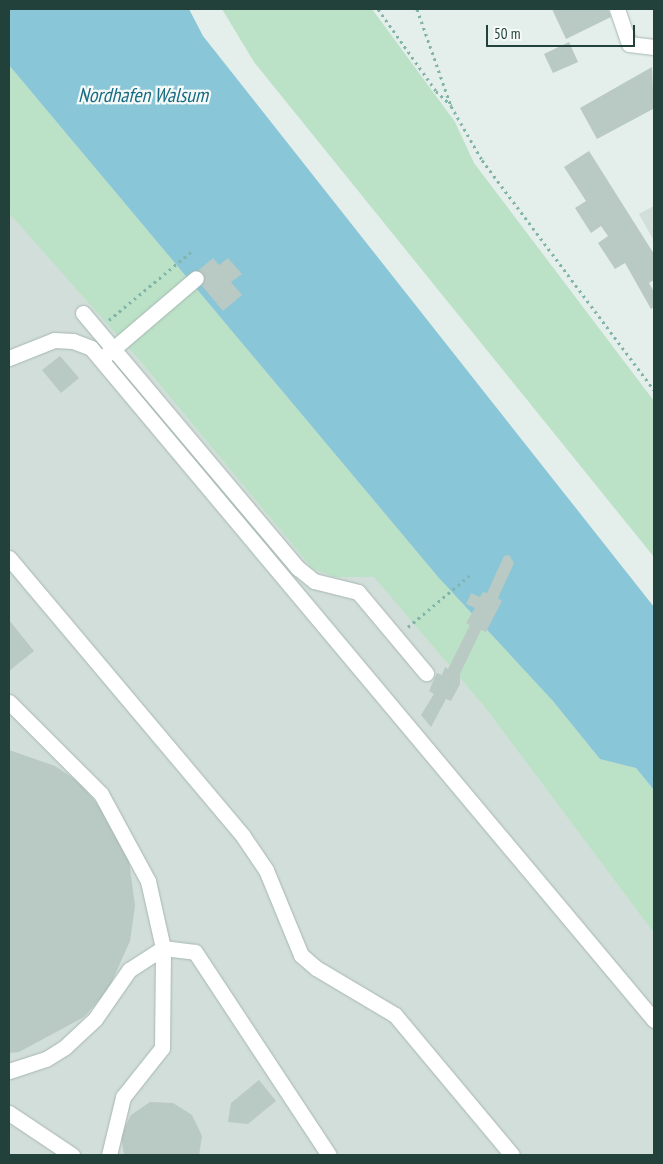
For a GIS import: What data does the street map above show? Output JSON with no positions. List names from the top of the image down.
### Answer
{
  "water": ["Nordhafen Walsum"],
  "scale_bar": "50 m"
}
